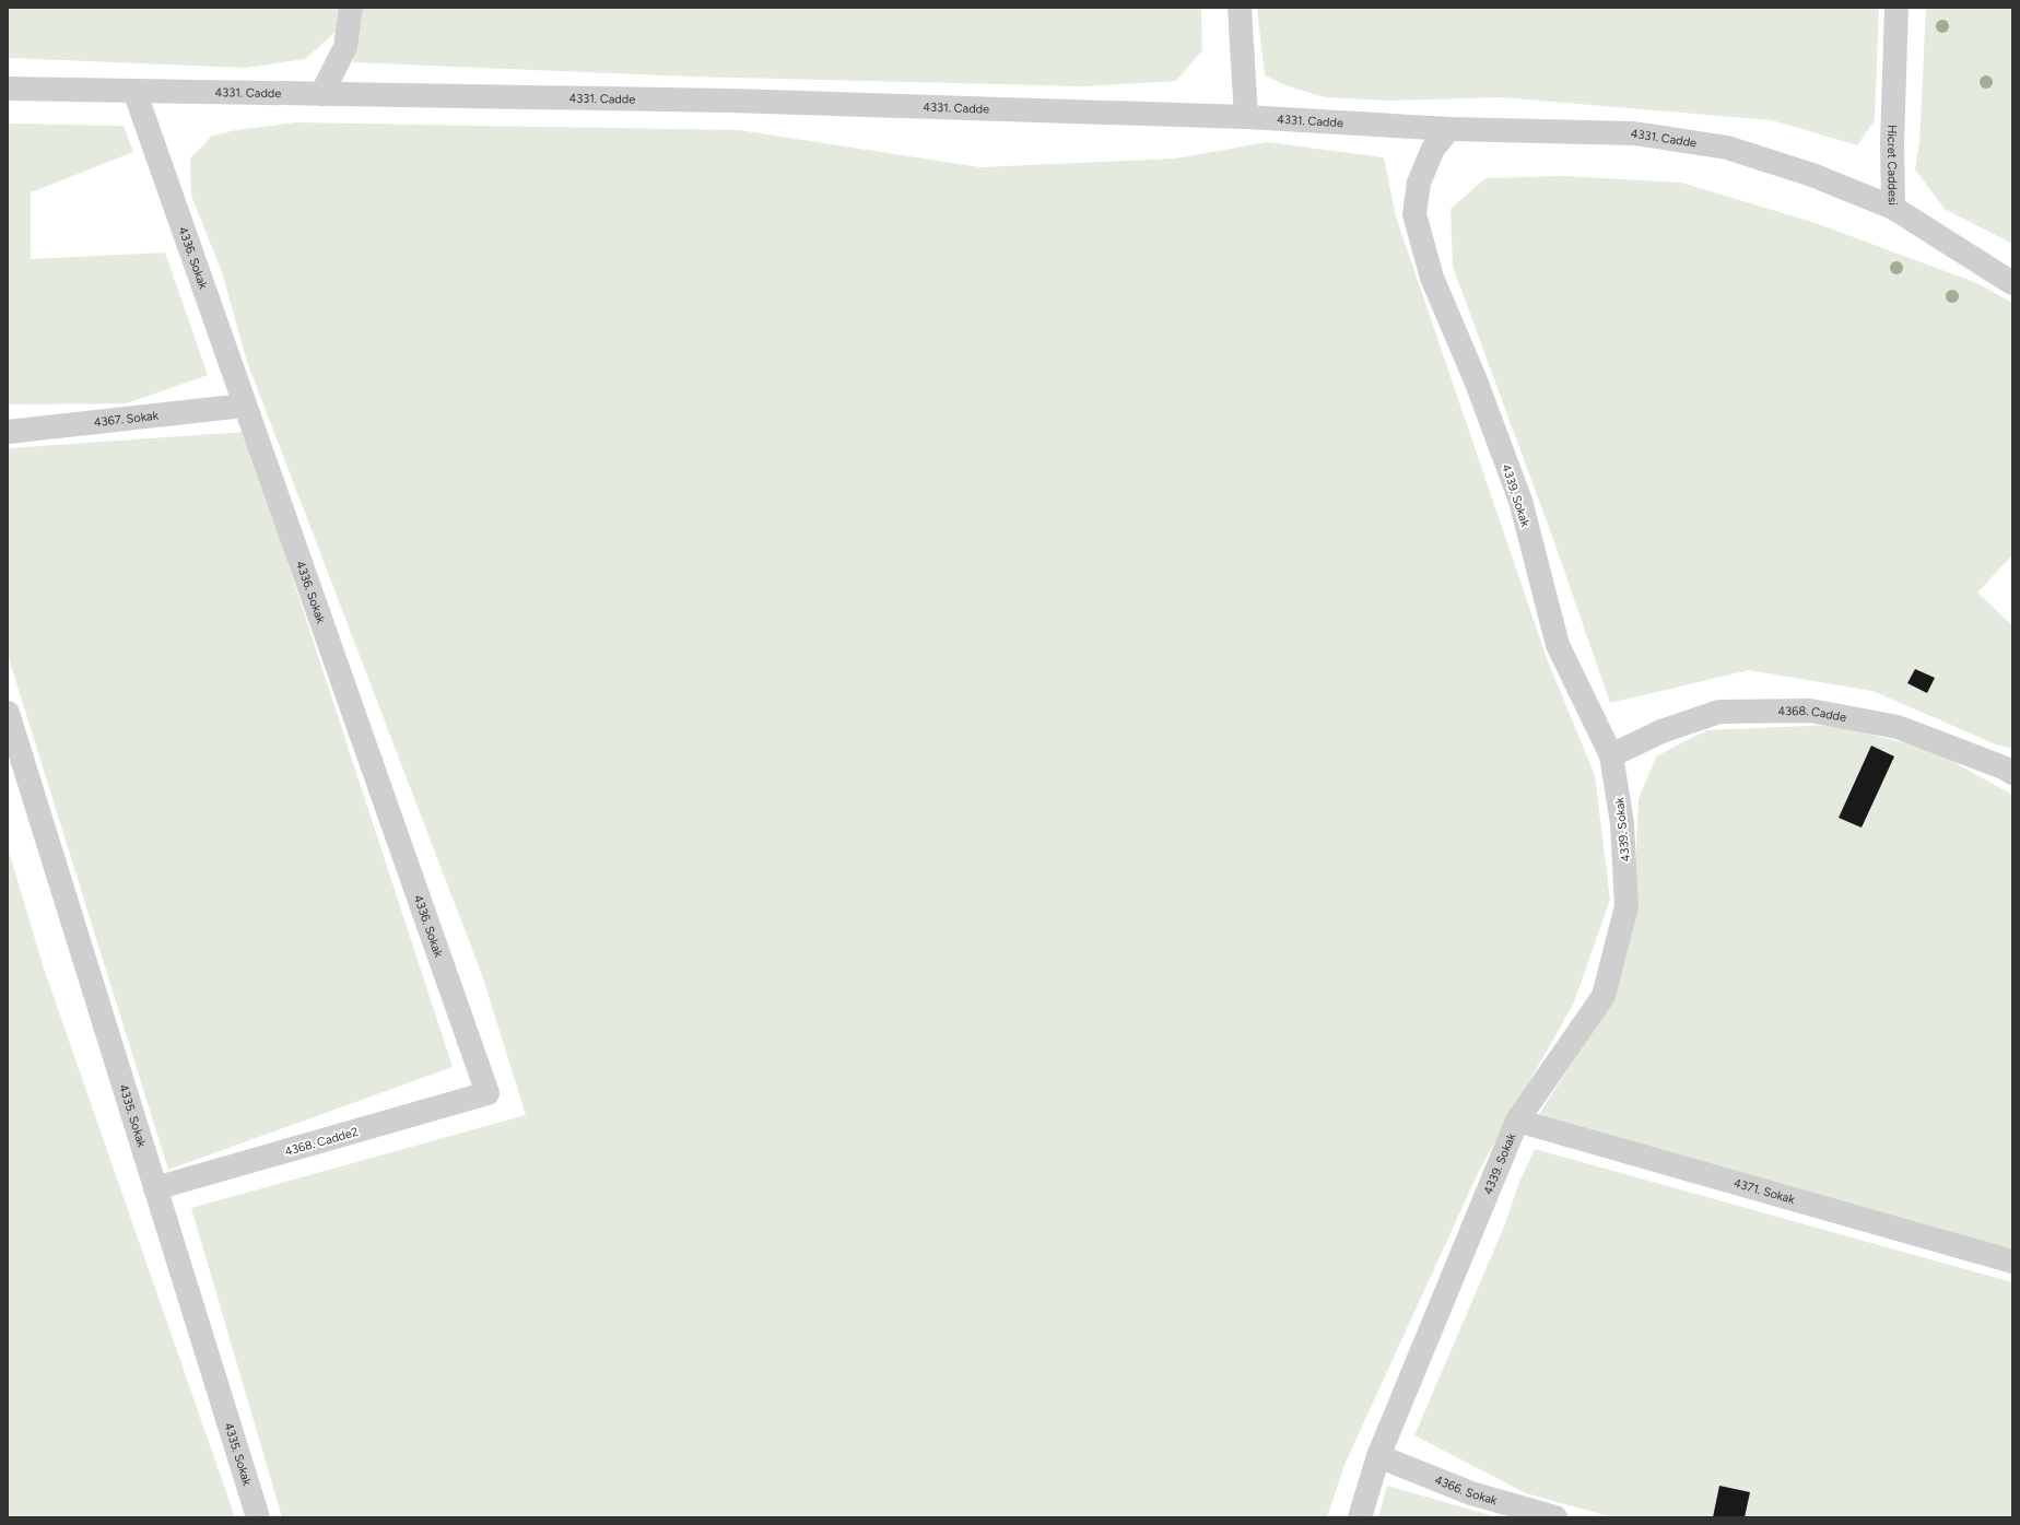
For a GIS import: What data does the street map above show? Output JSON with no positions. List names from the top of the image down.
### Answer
{
  "streets": {
    "street": [
      "4331. Cadde",
      "Hicret Caddesi",
      "4336. Sokak",
      "4367. Sokak",
      "4339. Sokak",
      "4368. Cadde",
      "4335. Sokak",
      "4368. Cadde2",
      "4371. Sokak",
      "4366. Sokak"
    ]
  },
  "crossings": [
    ["4331. Cadde", "Hicret Caddesi"],
    ["4331. Cadde", "4336. Sokak"],
    ["4331. Cadde", "4339. Sokak"],
    ["4336. Sokak", "4367. Sokak"],
    ["4336. Sokak", "4368. Cadde2"],
    ["4339. Sokak", "4368. Cadde"],
    ["4339. Sokak", "4371. Sokak"],
    ["4339. Sokak", "4366. Sokak"],
    ["4335. Sokak", "4368. Cadde2"]
  ]
}
